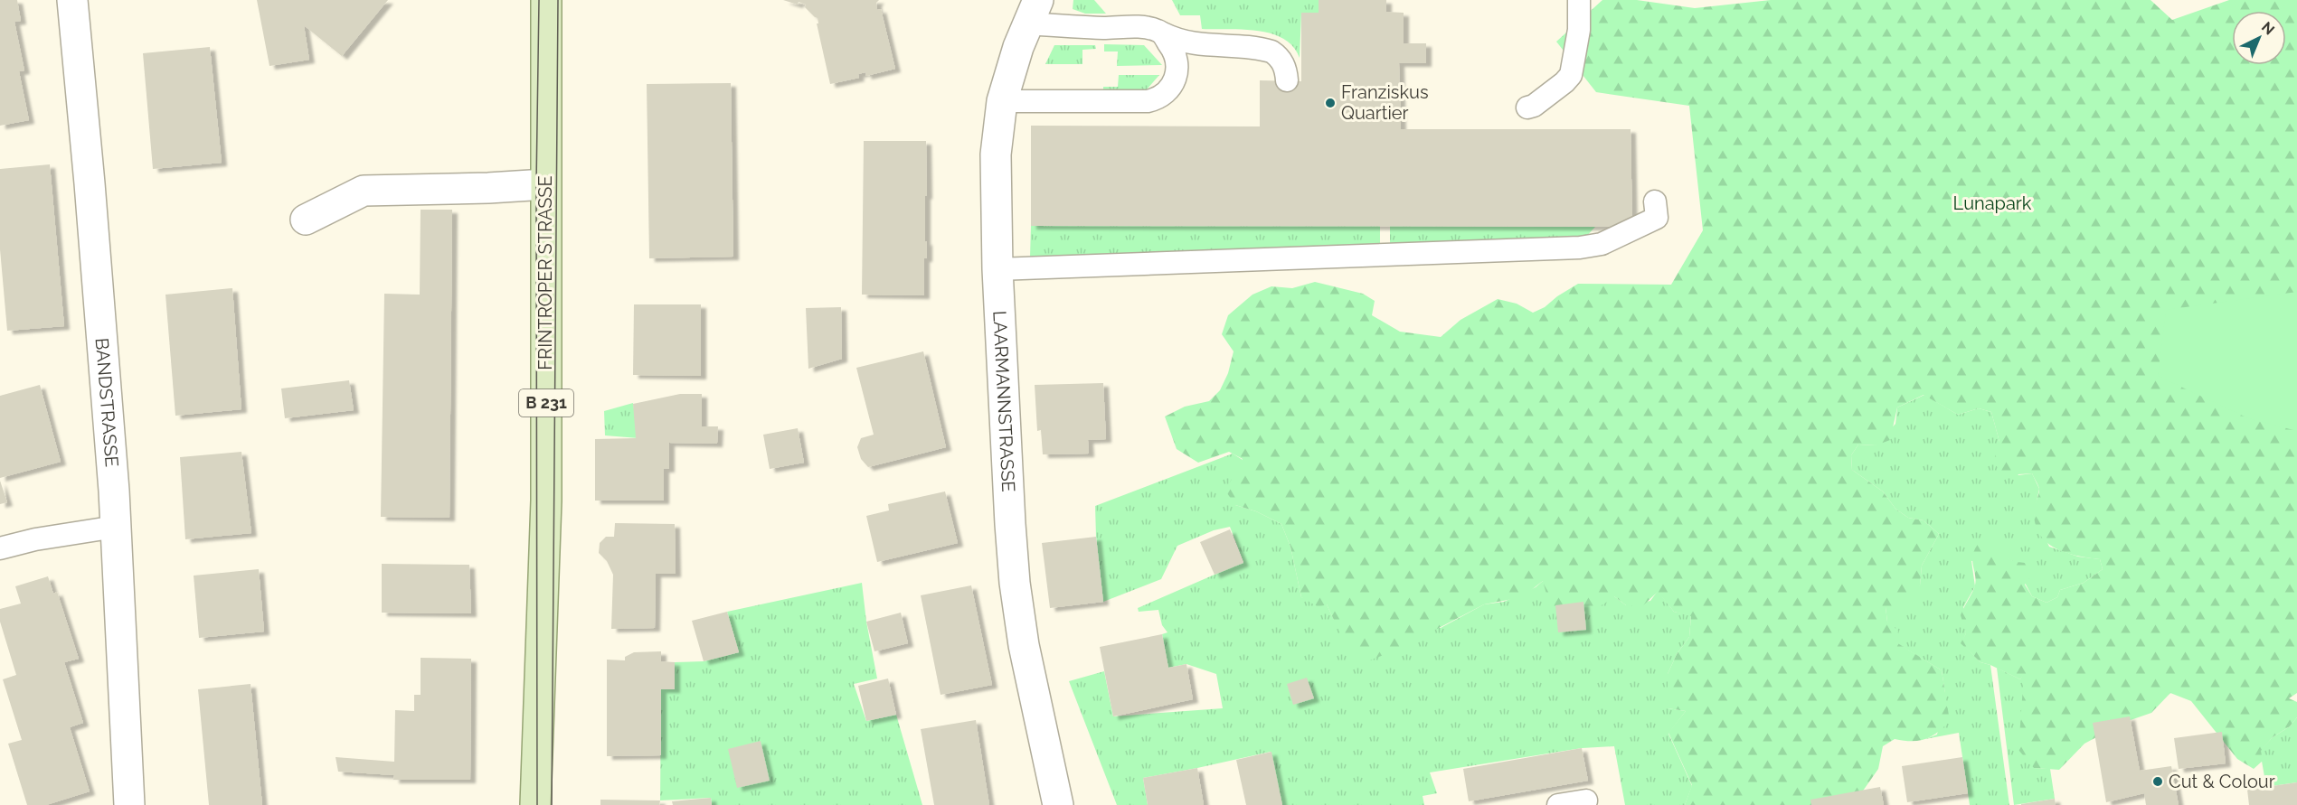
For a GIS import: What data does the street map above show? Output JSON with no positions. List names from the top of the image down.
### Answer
{
  "streets": {
    "main road": ["FRINTROPER STRASSE", "B 231"],
    "street": ["LAARMANNSTRASSE", "BANDSTRASSE"]
  },
  "parks": ["Lunapark"],
  "places": ["Franziskus Quartier", "Cut & Colour"],
  "north": "top right"
}
